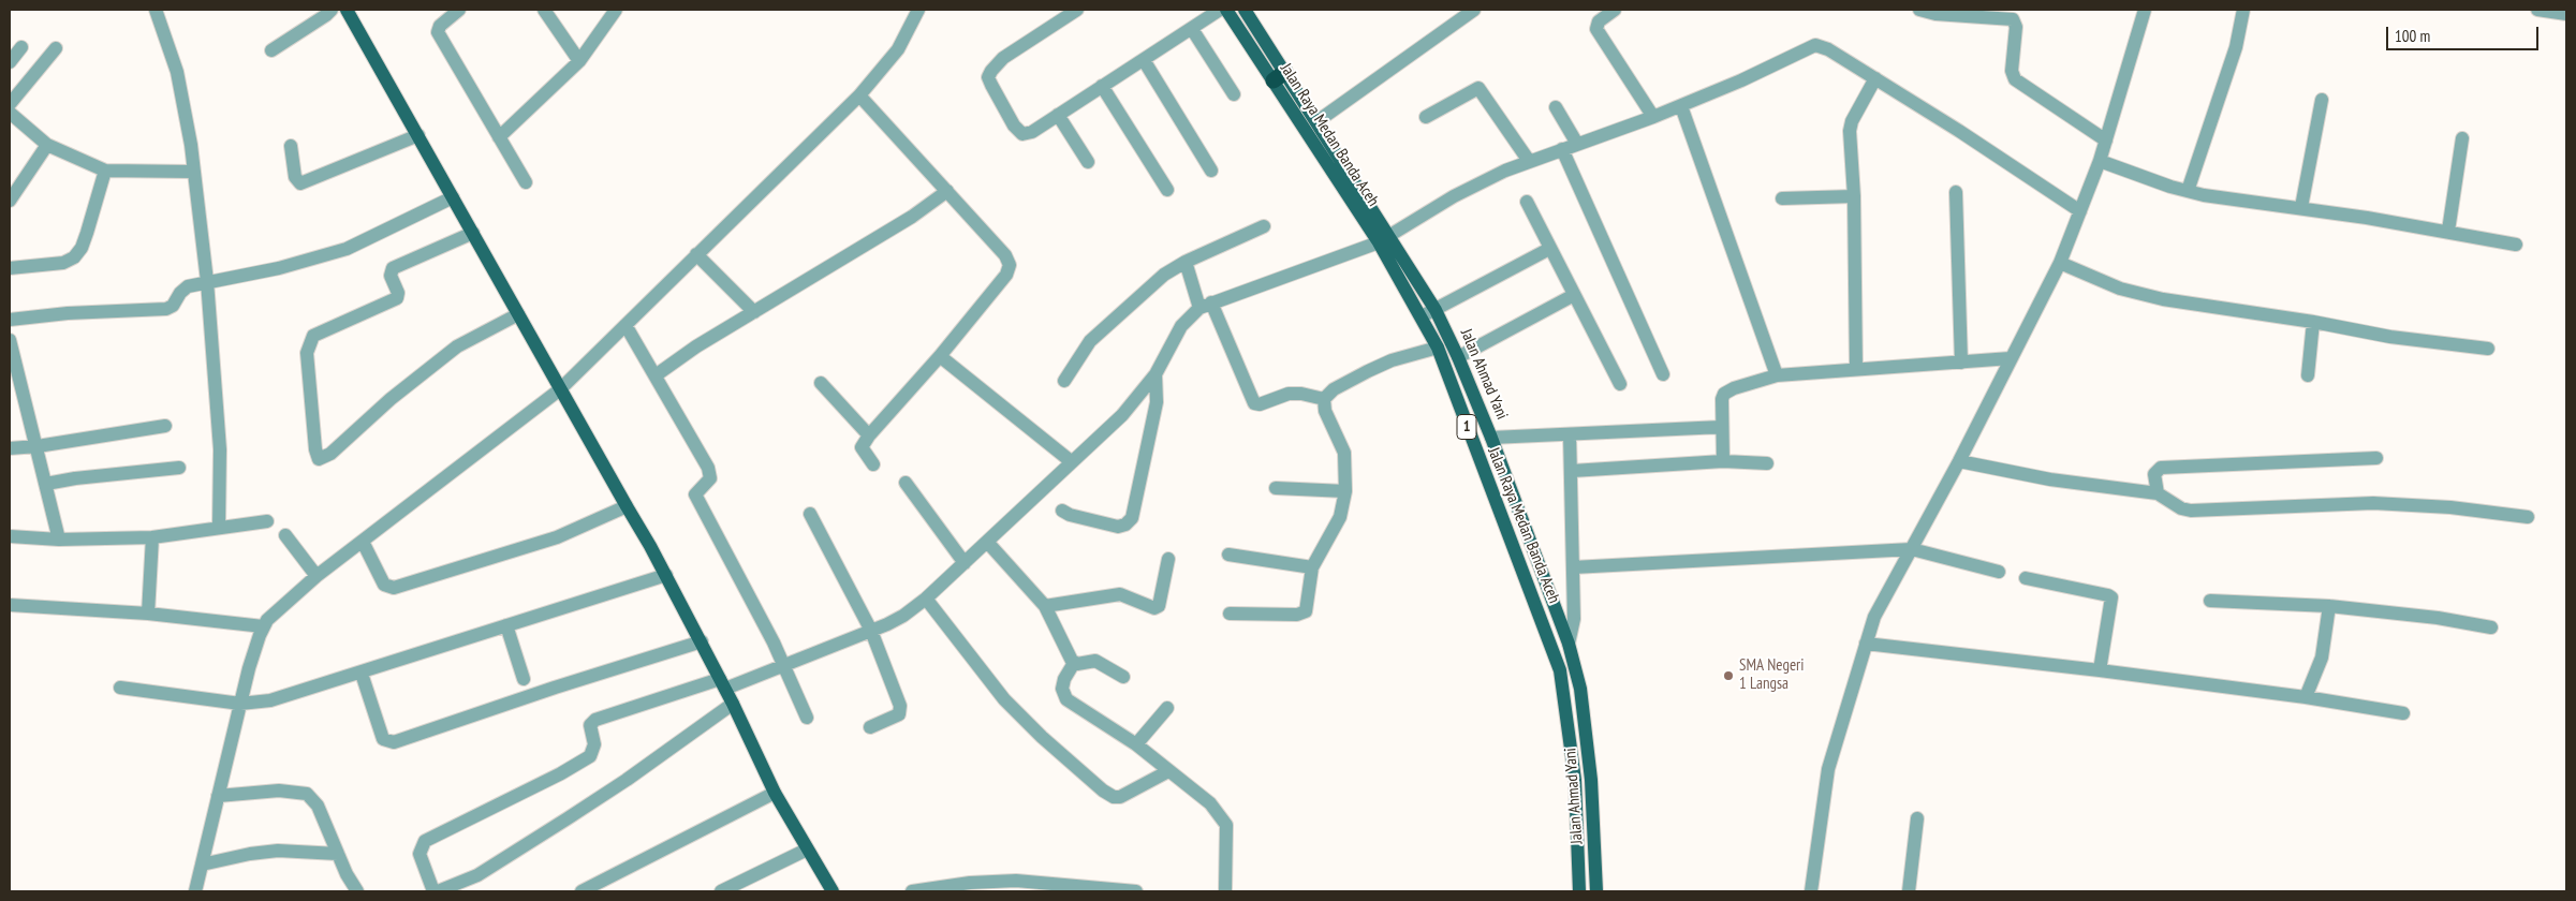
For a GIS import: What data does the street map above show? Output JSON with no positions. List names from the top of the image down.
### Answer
{
  "streets": {
    "main road": ["Jalan Raya Medan Banda Aceh", "Jalan Ahmad Yani", "1"]
  },
  "crossings": [
    ["Jalan Raya Medan Banda Aceh", "Jalan Ahmad Yani"]
  ],
  "places": ["SMA Negeri 1 Langsa"],
  "scale_bar": "100 m"
}
